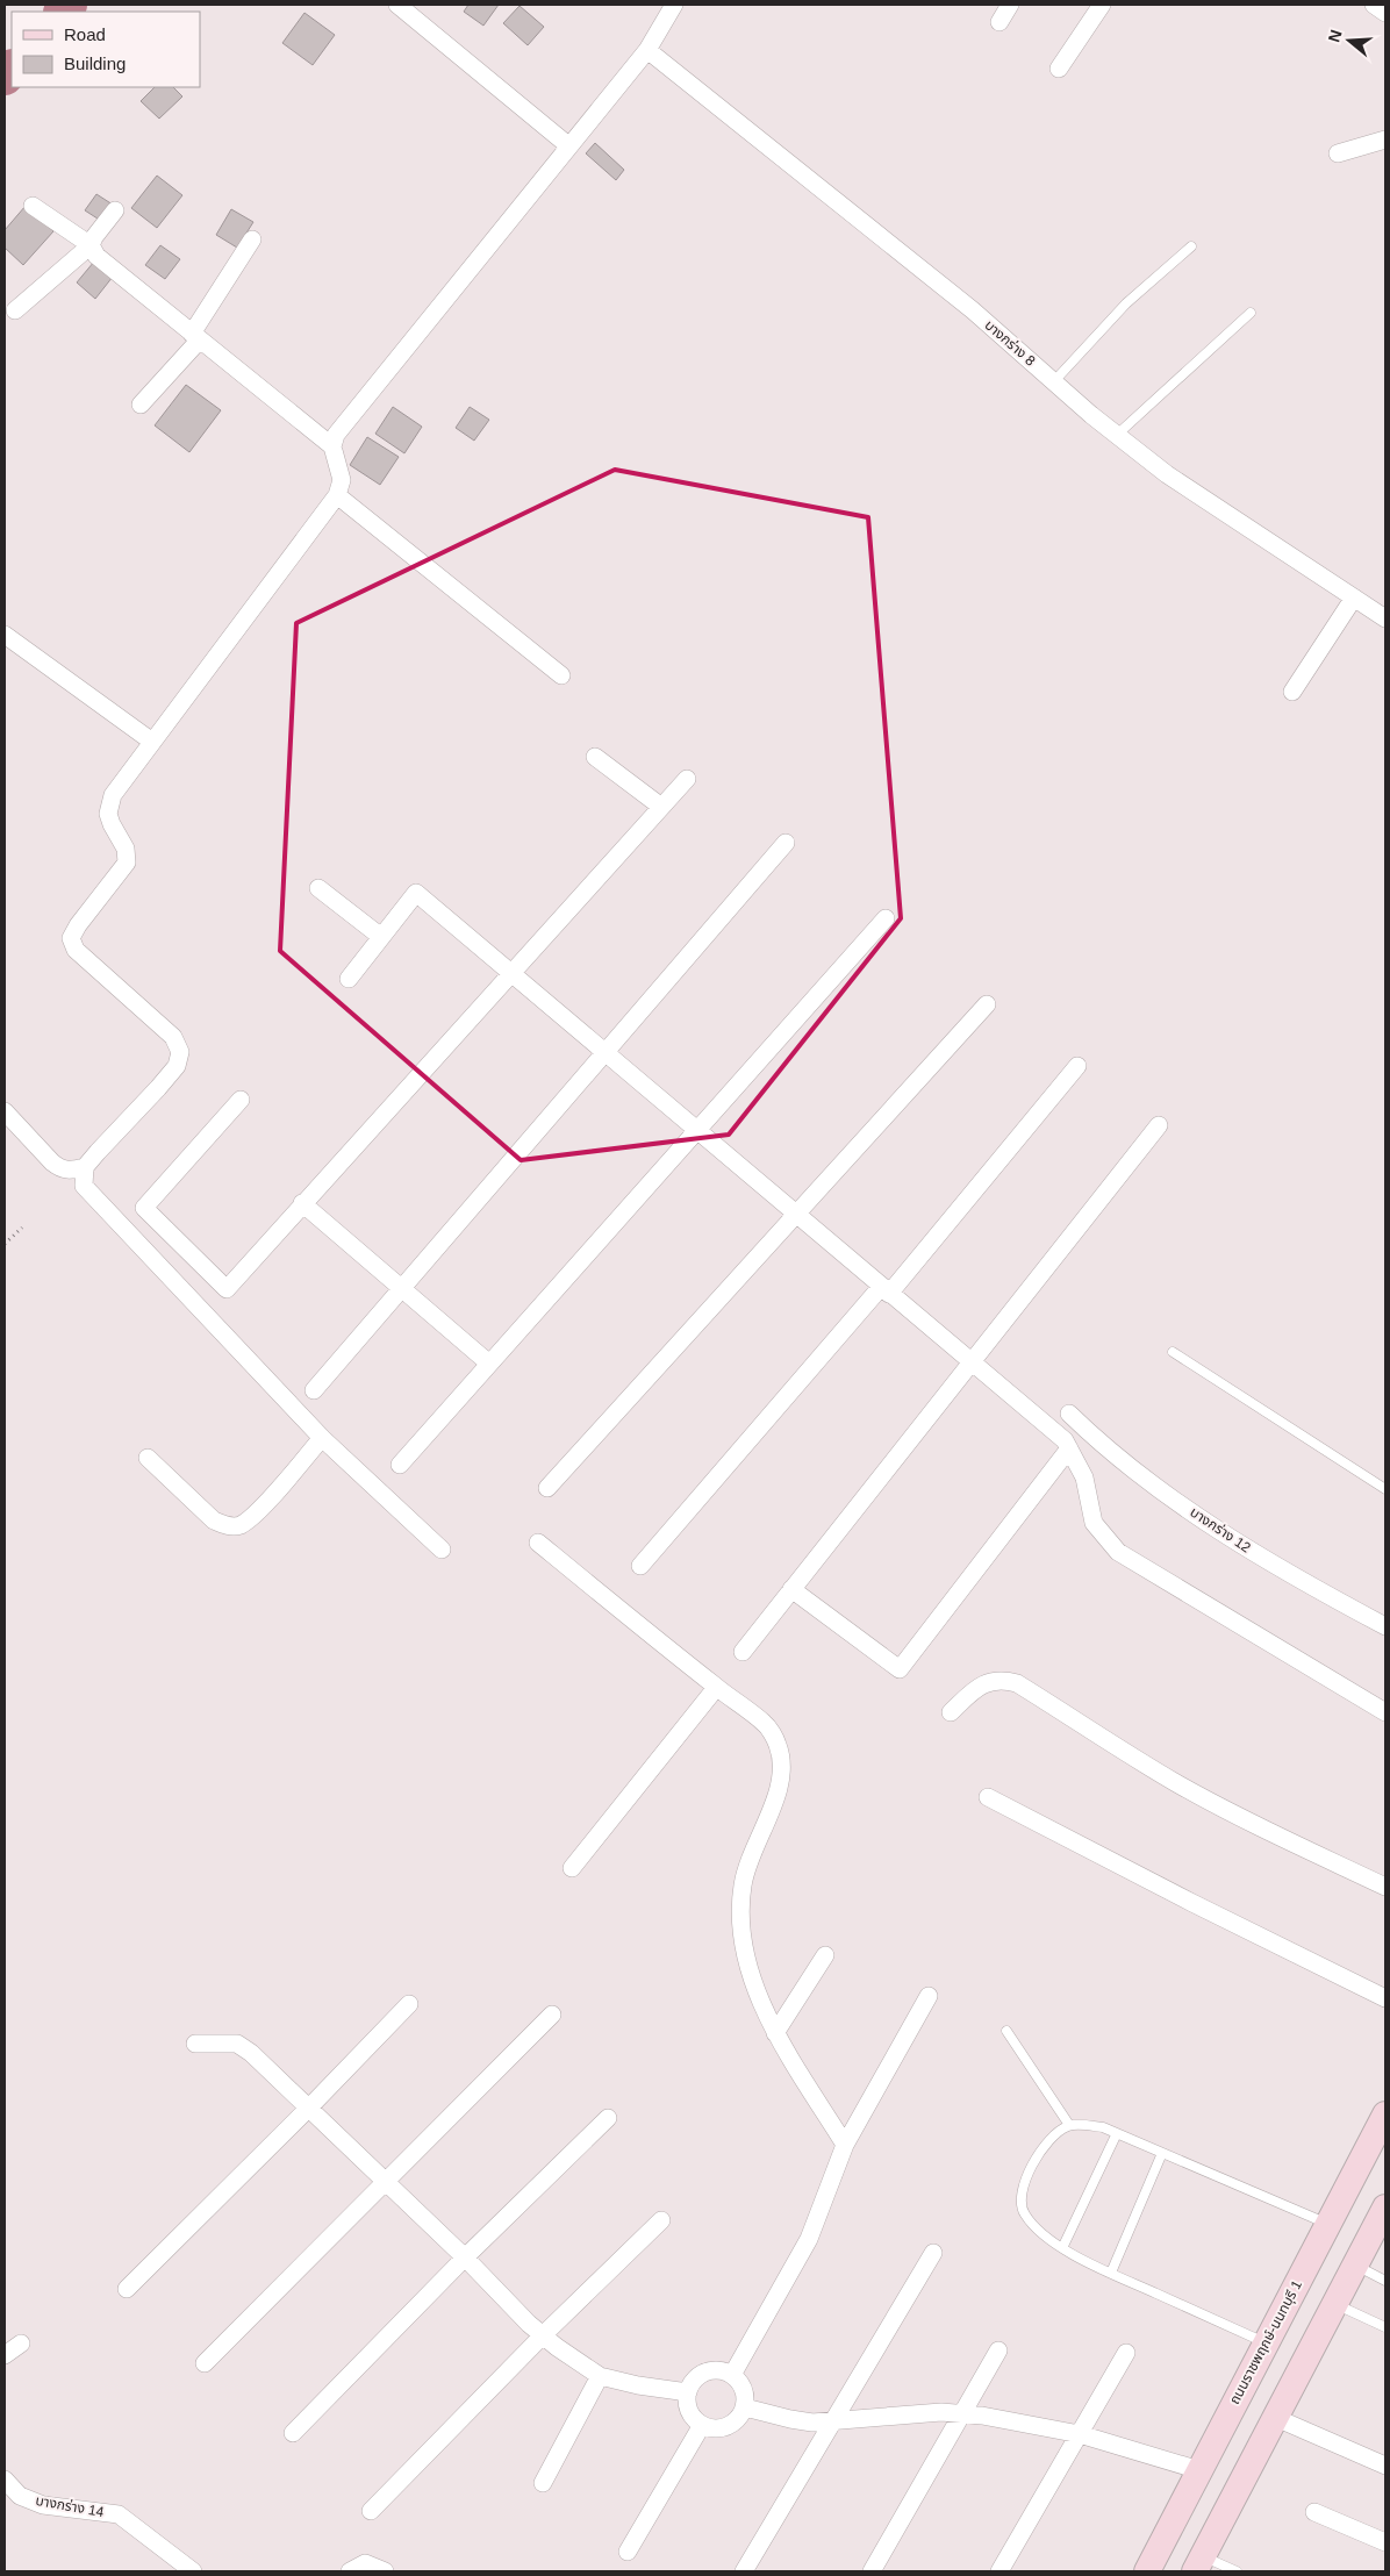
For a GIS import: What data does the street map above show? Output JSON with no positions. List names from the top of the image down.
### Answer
{
  "streets": {
    "main road": ["ถนนราชพฤกษ์-นนทบุรี 1"],
    "street": ["บางกร่าง 8", "บางกร่าง 12", "บางกร่าง 14"]
  },
  "legend": ["Road", "Building"],
  "north": "left"
}
